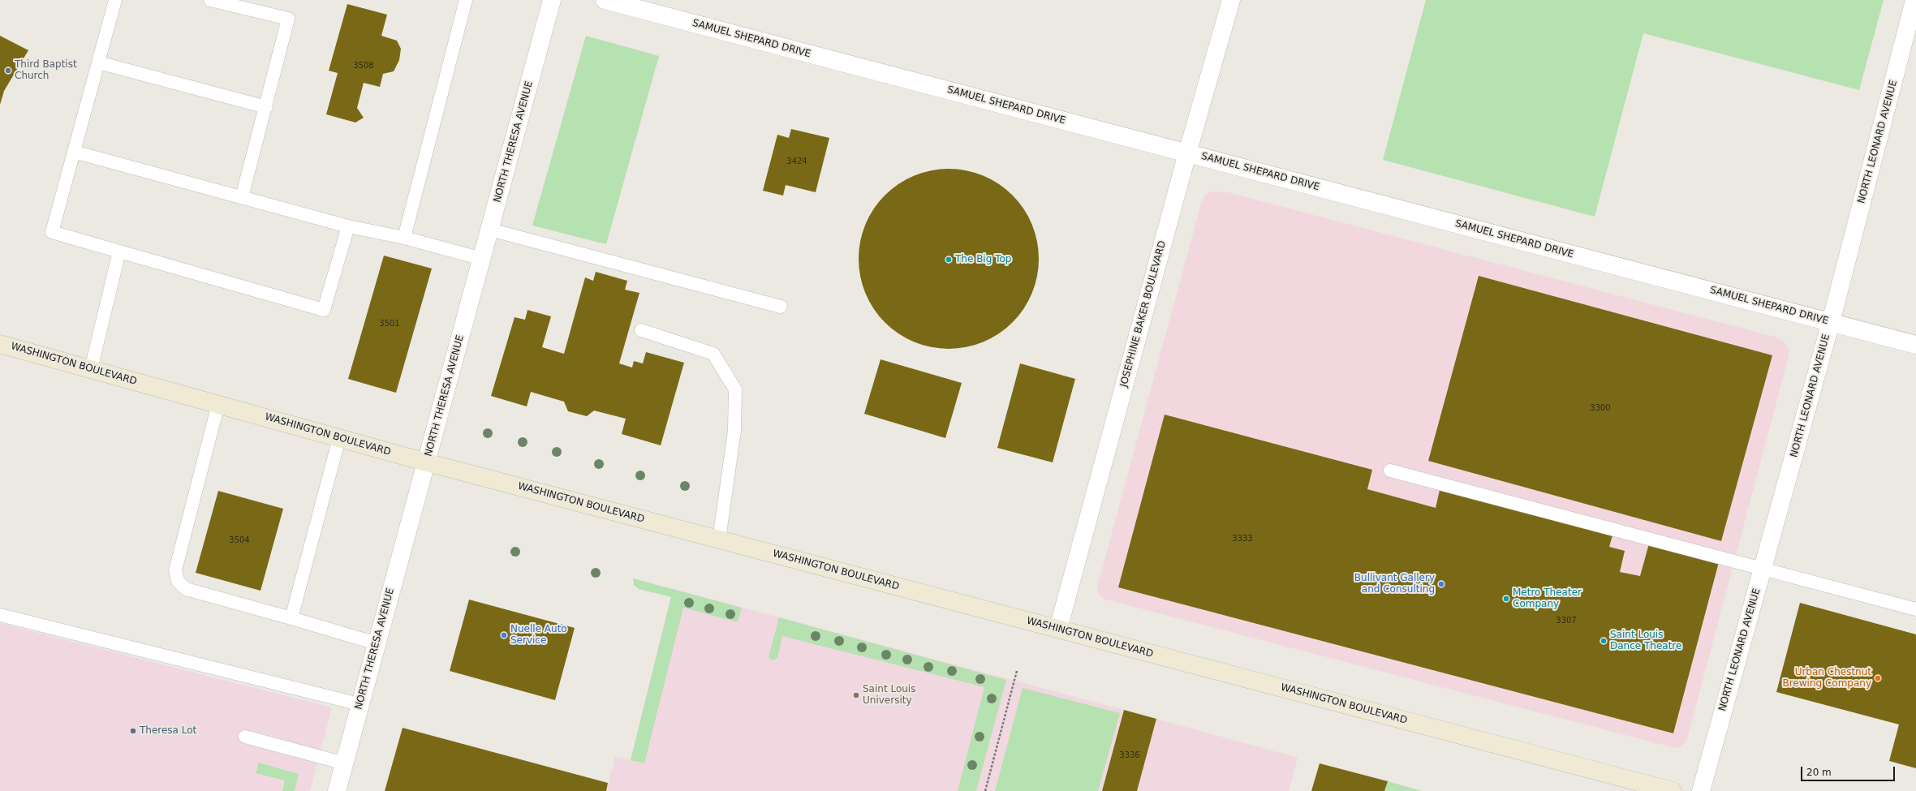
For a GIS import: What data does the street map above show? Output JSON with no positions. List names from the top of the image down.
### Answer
{
  "streets": {
    "main road": ["WASHINGTON BOULEVARD"],
    "street": [
      "SAMUEL SHEPARD DRIVE",
      "NORTH THERESA AVENUE",
      "NORTH LEONARD AVENUE",
      "JOSEPHINE BAKER BOULEVARD"
    ]
  },
  "crossings": [
    ["SAMUEL SHEPARD DRIVE", "NORTH LEONARD AVENUE"],
    ["SAMUEL SHEPARD DRIVE", "JOSEPHINE BAKER BOULEVARD"],
    ["NORTH THERESA AVENUE", "WASHINGTON BOULEVARD"],
    ["JOSEPHINE BAKER BOULEVARD", "WASHINGTON BOULEVARD"]
  ],
  "places": [
    "Third Baptist Church",
    "The Big Top",
    "Bullivant Gallery and Consulting",
    "Metro Theater Company",
    "Nuelle Auto Service",
    "Saint Louis Dance Theatre",
    "Urban Chestnut Brewing Company",
    "Saint Louis University",
    "Theresa Lot"
  ],
  "house_numbers": [
    "3508",
    "3424",
    "3501",
    "3300",
    "3333",
    "3504",
    "3307",
    "3336"
  ],
  "scale_bar": "20 m"
}
